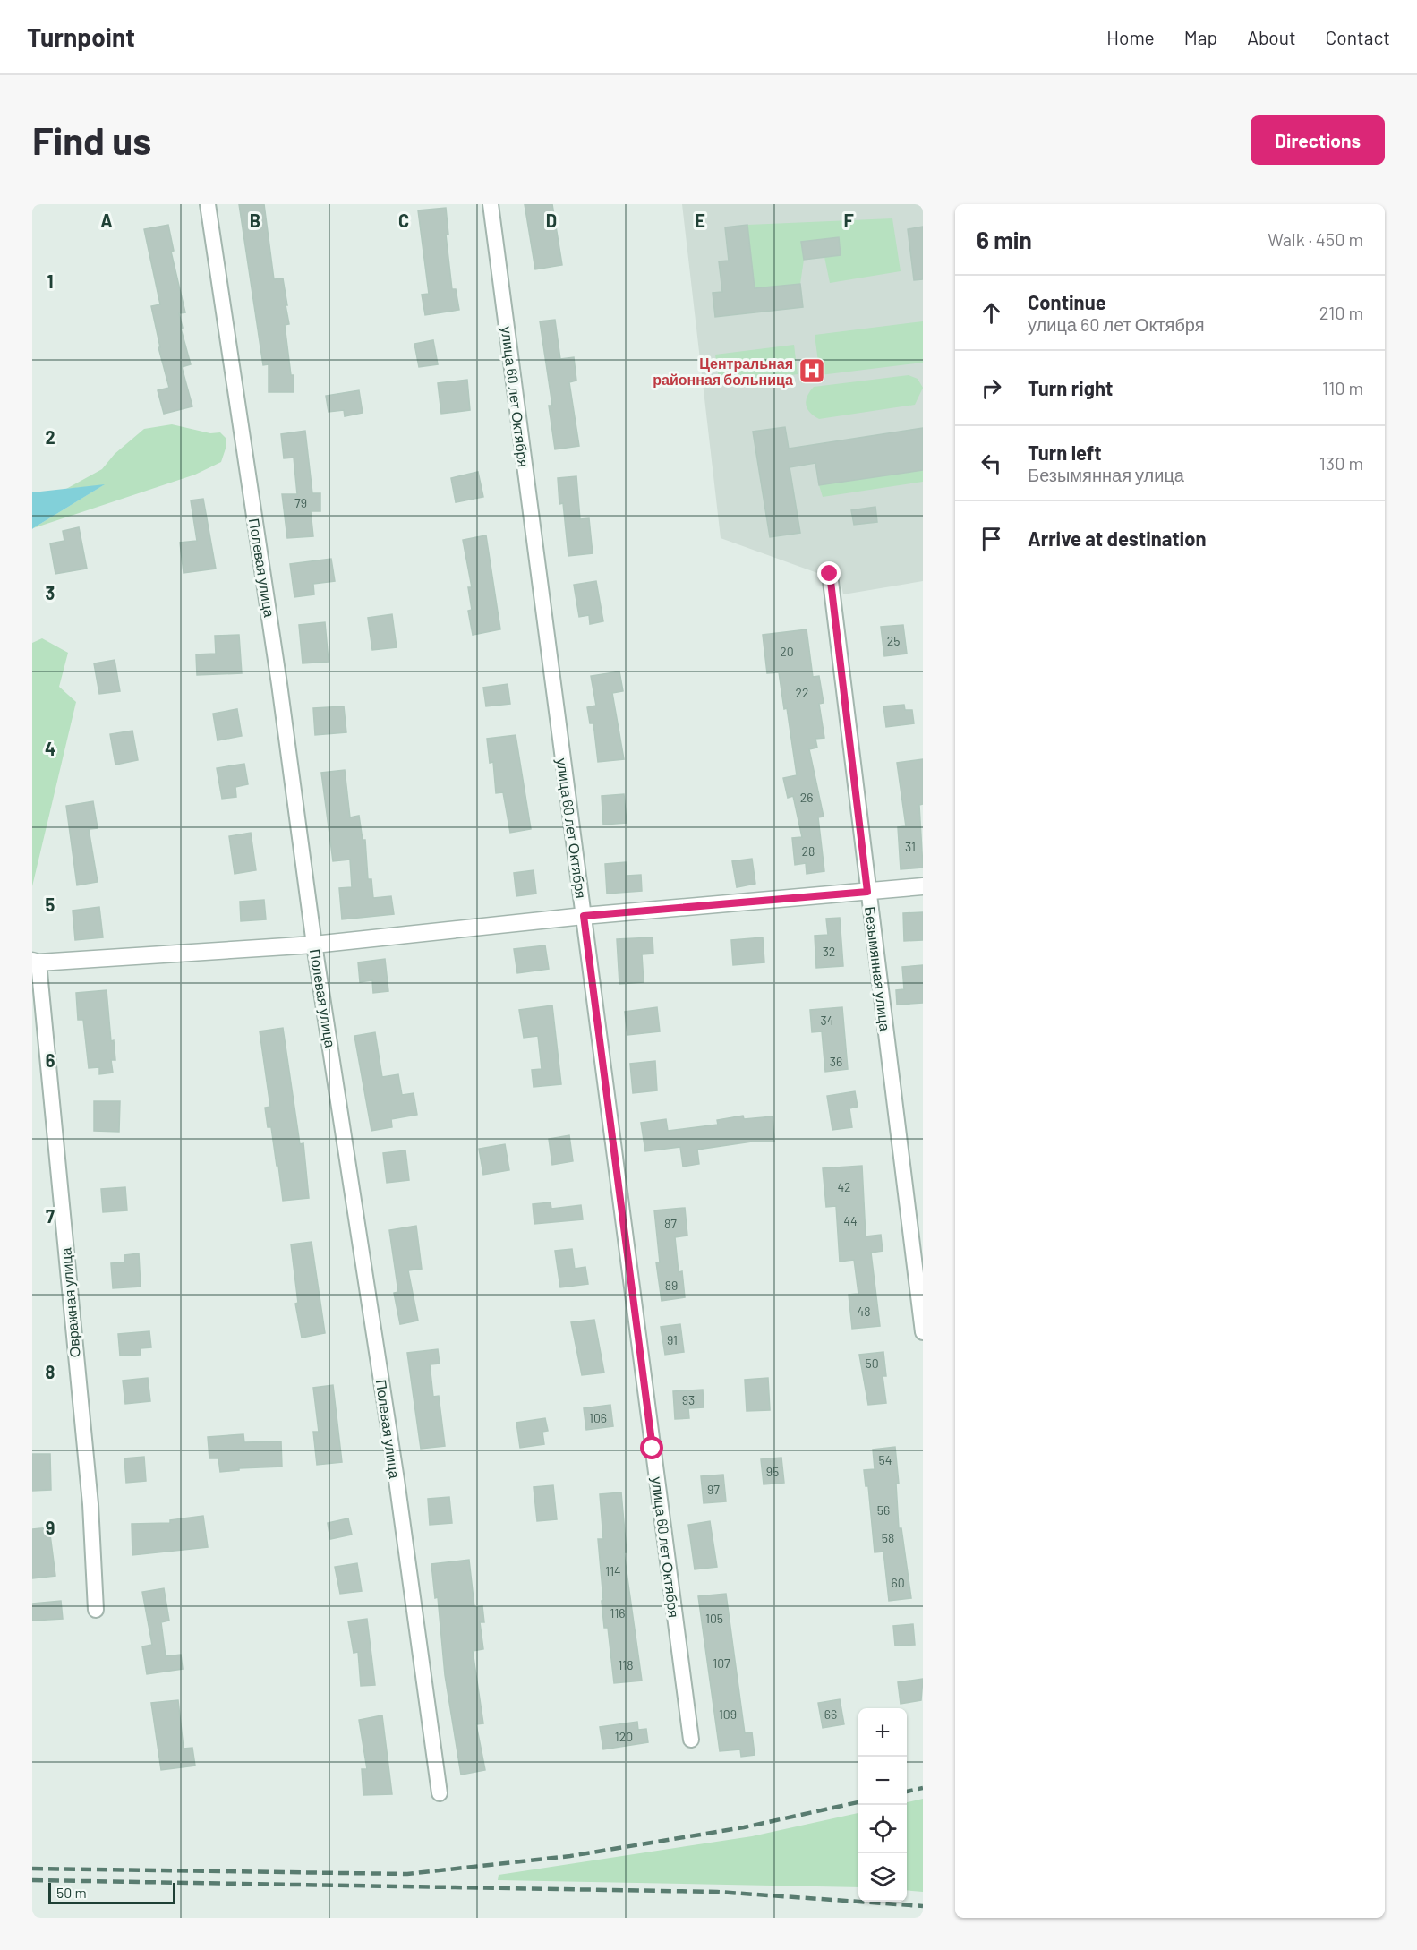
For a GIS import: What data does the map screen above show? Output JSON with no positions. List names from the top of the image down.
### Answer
{
  "streets": {
    "street": [
      "улица 60 лет Октября",
      "Полевая улица",
      "Безымянная улица",
      "Овражная улица"
    ]
  },
  "places": {
    "hospital": ["Центральная районная больница"]
  },
  "house_numbers": [
    "79",
    "25",
    "20",
    "22",
    "26",
    "31",
    "28",
    "32",
    "34",
    "36",
    "42",
    "44",
    "87",
    "89",
    "48",
    "91",
    "50",
    "93",
    "106",
    "54",
    "95",
    "97",
    "56",
    "58",
    "114",
    "60",
    "116",
    "105",
    "107",
    "118",
    "109",
    "66",
    "120"
  ],
  "scale_bar": "50 m",
  "page": {
    "header": "Turnpoint",
    "nav": [
      "Home",
      "Map",
      "About",
      "Contact"
    ],
    "buttons": "Directions",
    "title": "Find us",
    "heading": ["6 min", "Walk · 450 m"],
    "list": [
      ["Continue", "улица 60 лет Октября", "210 m"],
      ["Turn right", "110 m"],
      ["Turn left", "Безымянная улица", "130 m"],
      "Arrive at destination"
    ],
    "map_buttons": ["+", "−"],
    "scale": "50 m"
  },
  "grid": {
    "columns": [
      "A",
      "B",
      "C",
      "D",
      "E",
      "F"
    ],
    "rows": [
      "1",
      "2",
      "3",
      "4",
      "5",
      "6",
      "7",
      "8",
      "9"
    ]
  }
}
